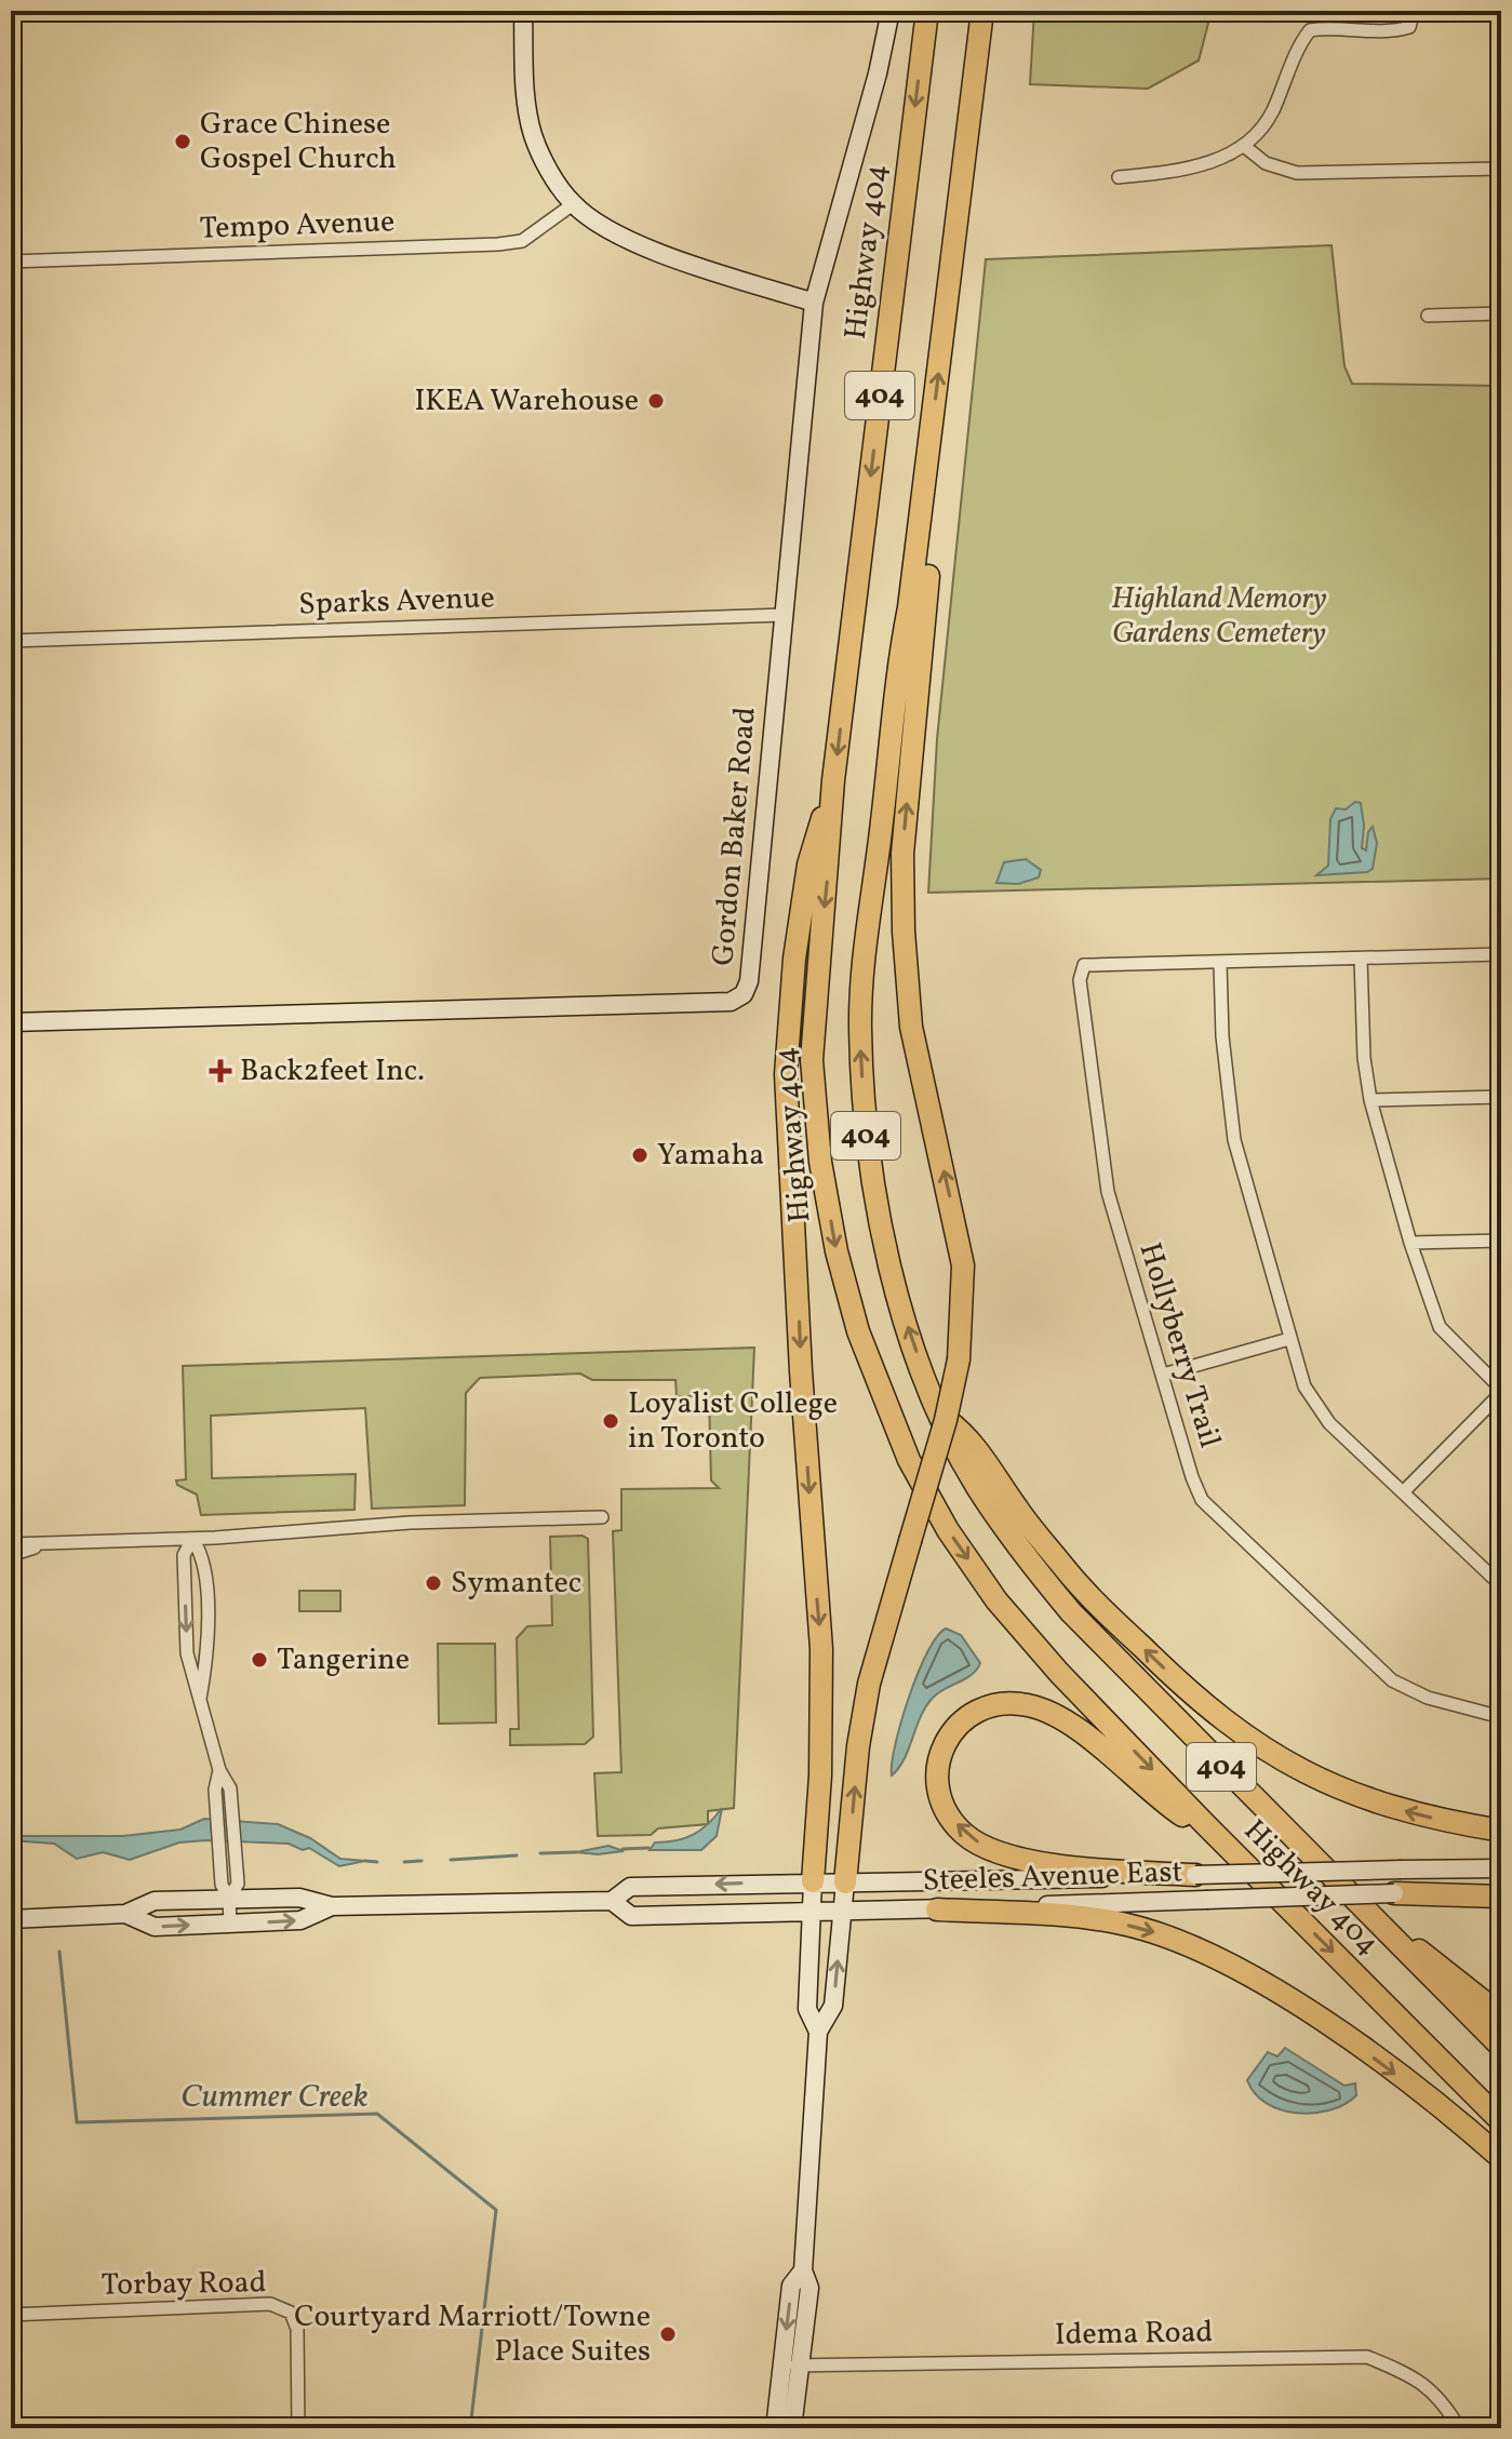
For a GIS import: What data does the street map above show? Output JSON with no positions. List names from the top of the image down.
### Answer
{
  "streets": {
    "highway": ["Highway 404", "404"],
    "main road": ["Gordon Baker Road", "Steeles Avenue East"],
    "street": [
      "Tempo Avenue",
      "Sparks Avenue",
      "Hollyberry Trail",
      "Torbay Road",
      "Idema Road"
    ]
  },
  "crossings": [
    ["Sparks Avenue", "Gordon Baker Road"]
  ],
  "water": ["Cummer Creek"],
  "parks": ["Highland Memory Gardens Cemetery"],
  "places": {
    "other": [
      "Grace Chinese Gospel Church",
      "IKEA Warehouse",
      "Yamaha",
      "Loyalist College in Toronto",
      "Symantec",
      "Tangerine",
      "Courtyard Marriott/Towne Place Suites"
    ],
    "health": ["Back2feet Inc."]
  }
}
